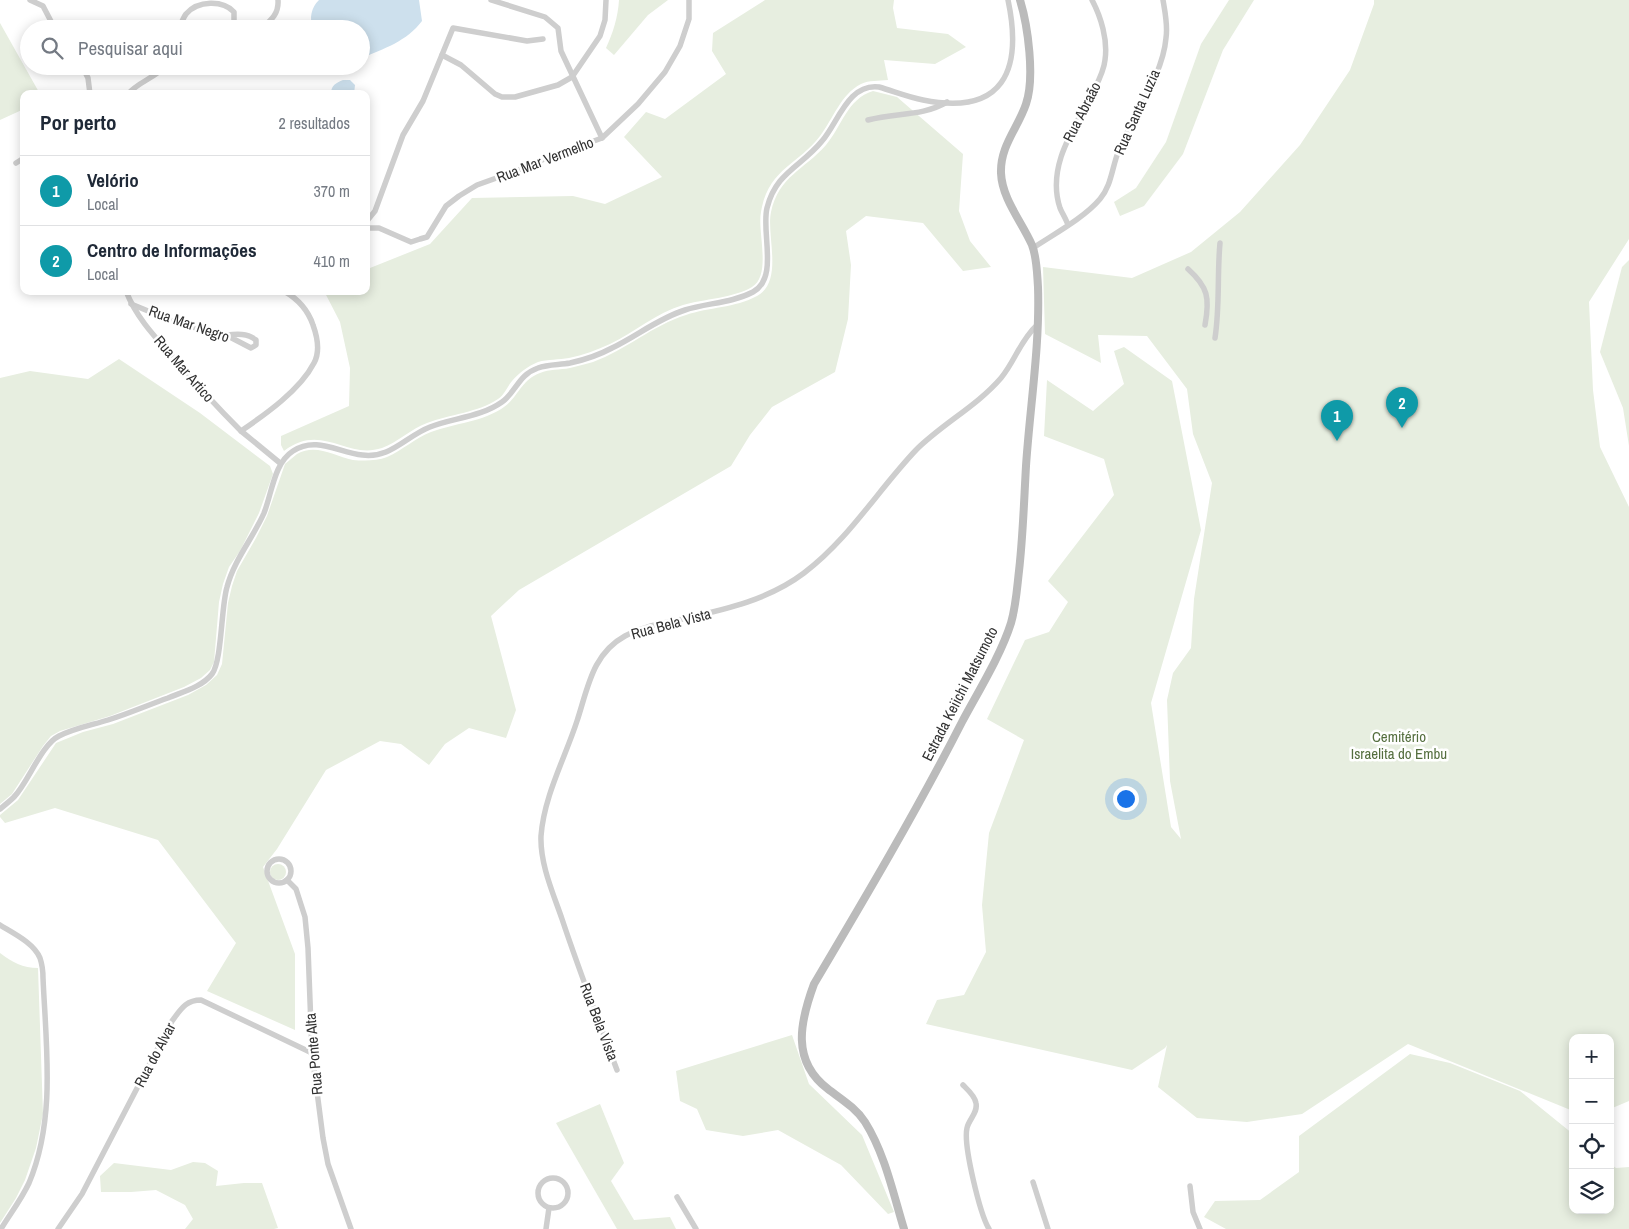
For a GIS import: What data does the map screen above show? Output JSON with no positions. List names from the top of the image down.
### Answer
{
  "streets": {
    "main road": ["Estrada Keiichi Matsumoto"],
    "street": [
      "Rua Abraão",
      "Rua Santa Luzia",
      "Rua Mar Vermelho",
      "Rua Mar Negro",
      "Rua Mar Artico",
      "Rua Bela Vista",
      "Rua Ponte Alta",
      "Rua do Alvar"
    ]
  },
  "crossings": [
    ["Rua Abraão", "Rua Santa Luzia"],
    ["Rua Santa Luzia", "Estrada Keiichi Matsumoto"],
    ["Rua Mar Negro", "Rua Mar Artico"],
    ["Rua Bela Vista", "Estrada Keiichi Matsumoto"],
    ["Rua Ponte Alta", "Rua do Alvar"]
  ],
  "parks": ["Cemitério Israelita do Embu"],
  "page": {
    "search": "Pesquisar aqui",
    "heading": ["Por perto", "2 resultados"],
    "list": [
      {
        "mark": "1",
        "name": "Velório",
        "note": "Local",
        "value": "370 m"
      },
      {
        "mark": "2",
        "name": "Centro de Informações",
        "note": "Local",
        "value": "410 m"
      }
    ],
    "pins": ["2", "1"],
    "map_buttons": ["+", "−"]
  }
}
